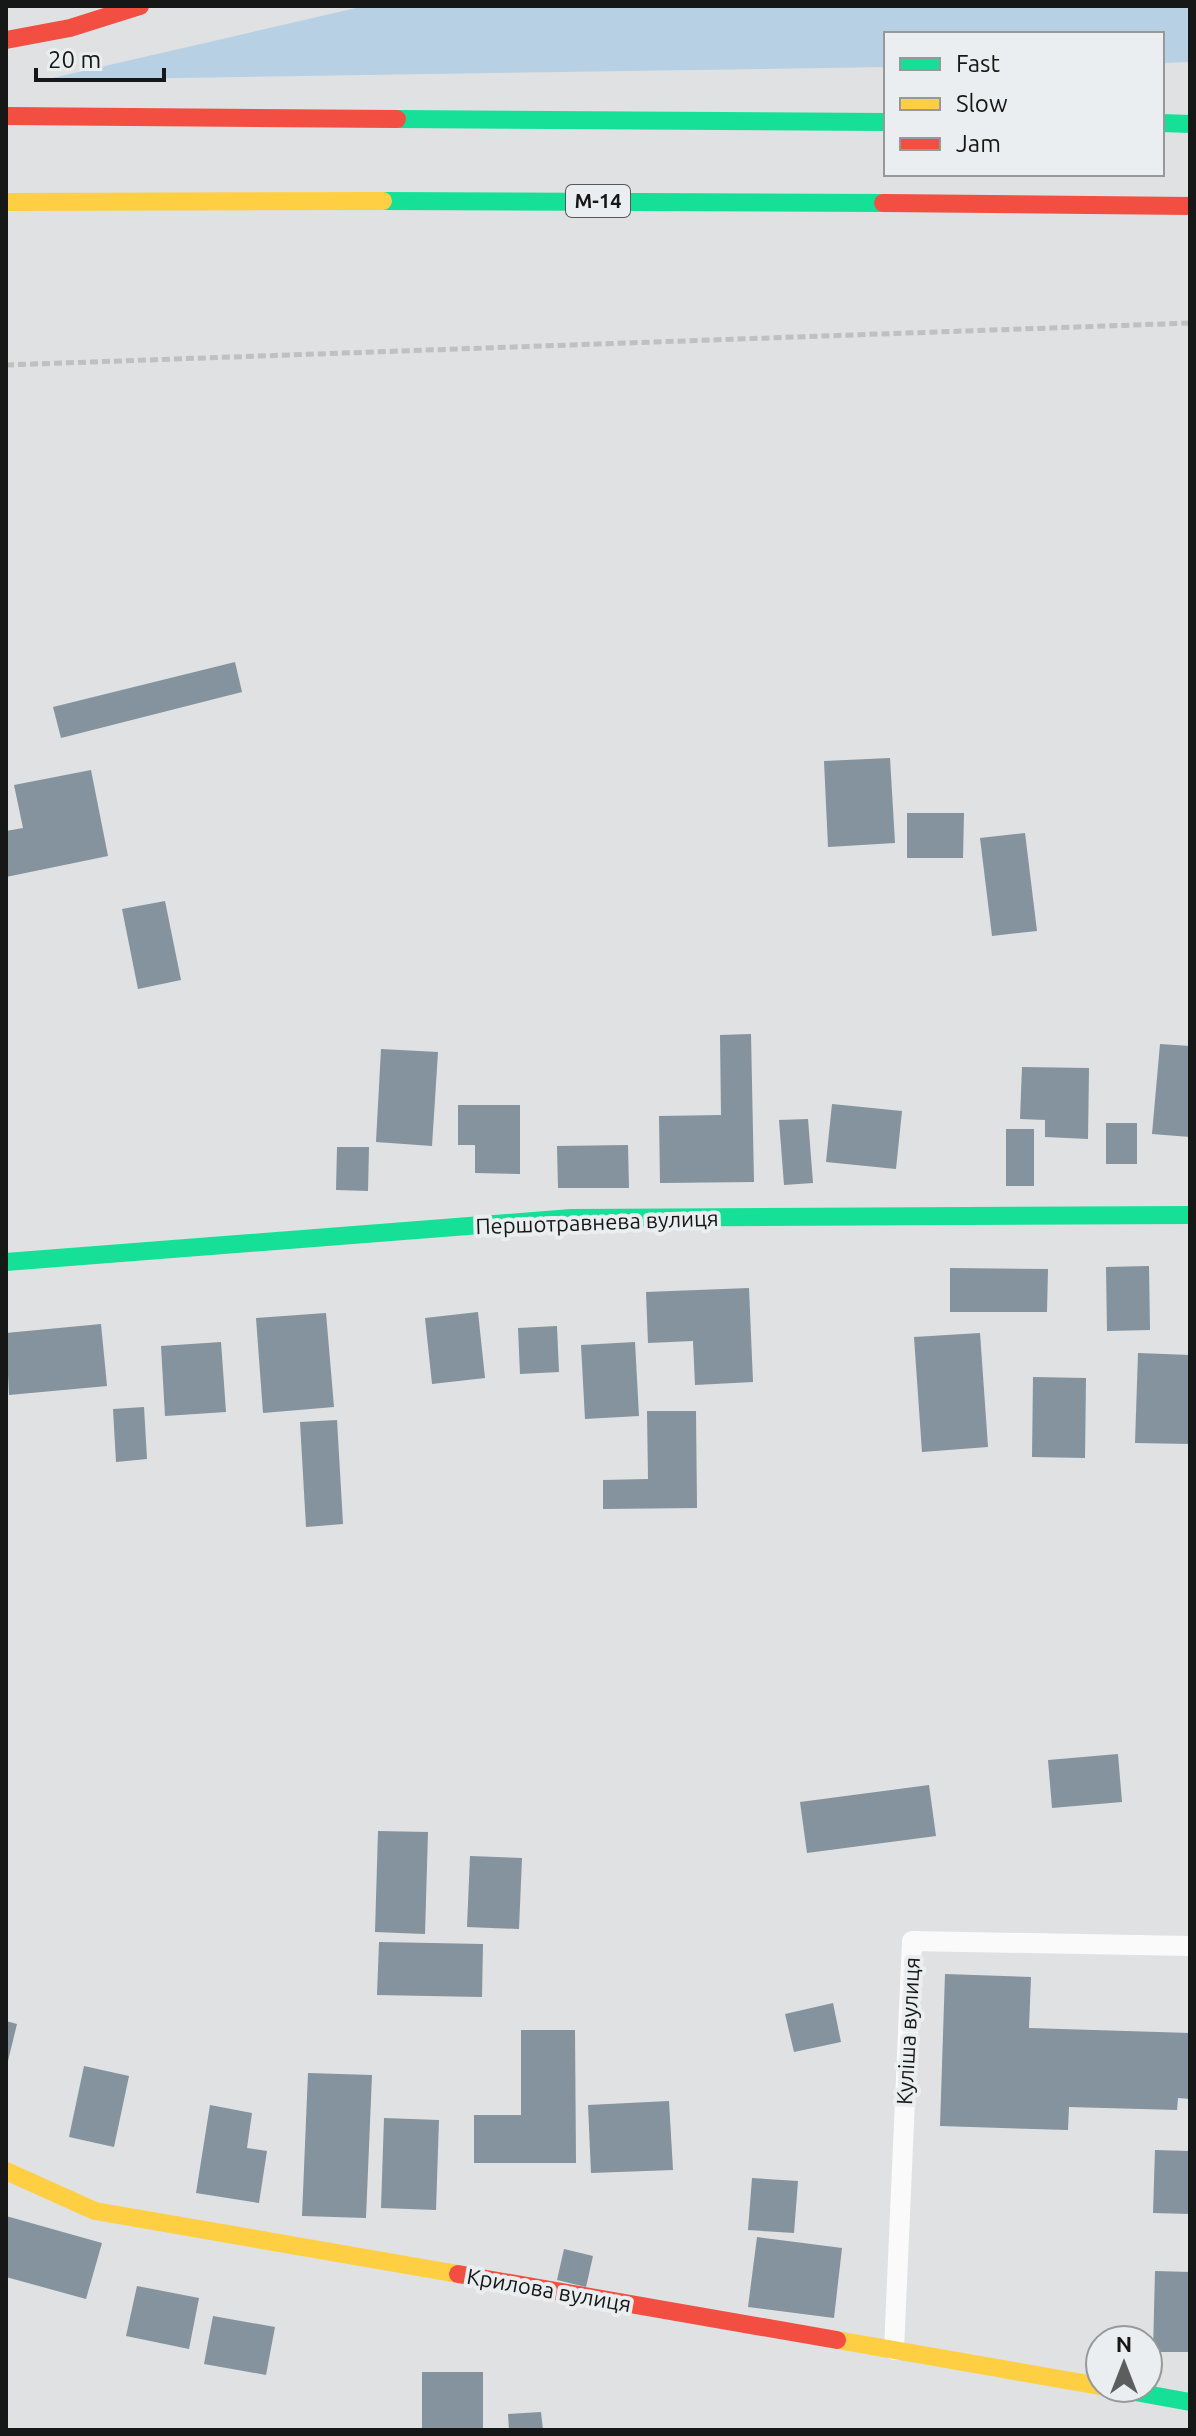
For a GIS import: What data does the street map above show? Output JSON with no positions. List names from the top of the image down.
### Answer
{
  "streets": {
    "main road": ["М-14", "Першотравнева вулиця", "Крилова вулиця"],
    "lane": ["Куліша вулиця"]
  },
  "crossings": [
    ["Куліша вулиця", "Крилова вулиця"]
  ],
  "legend": ["Fast", "Slow", "Jam"],
  "scale_bar": "20 m",
  "north": "top"
}
